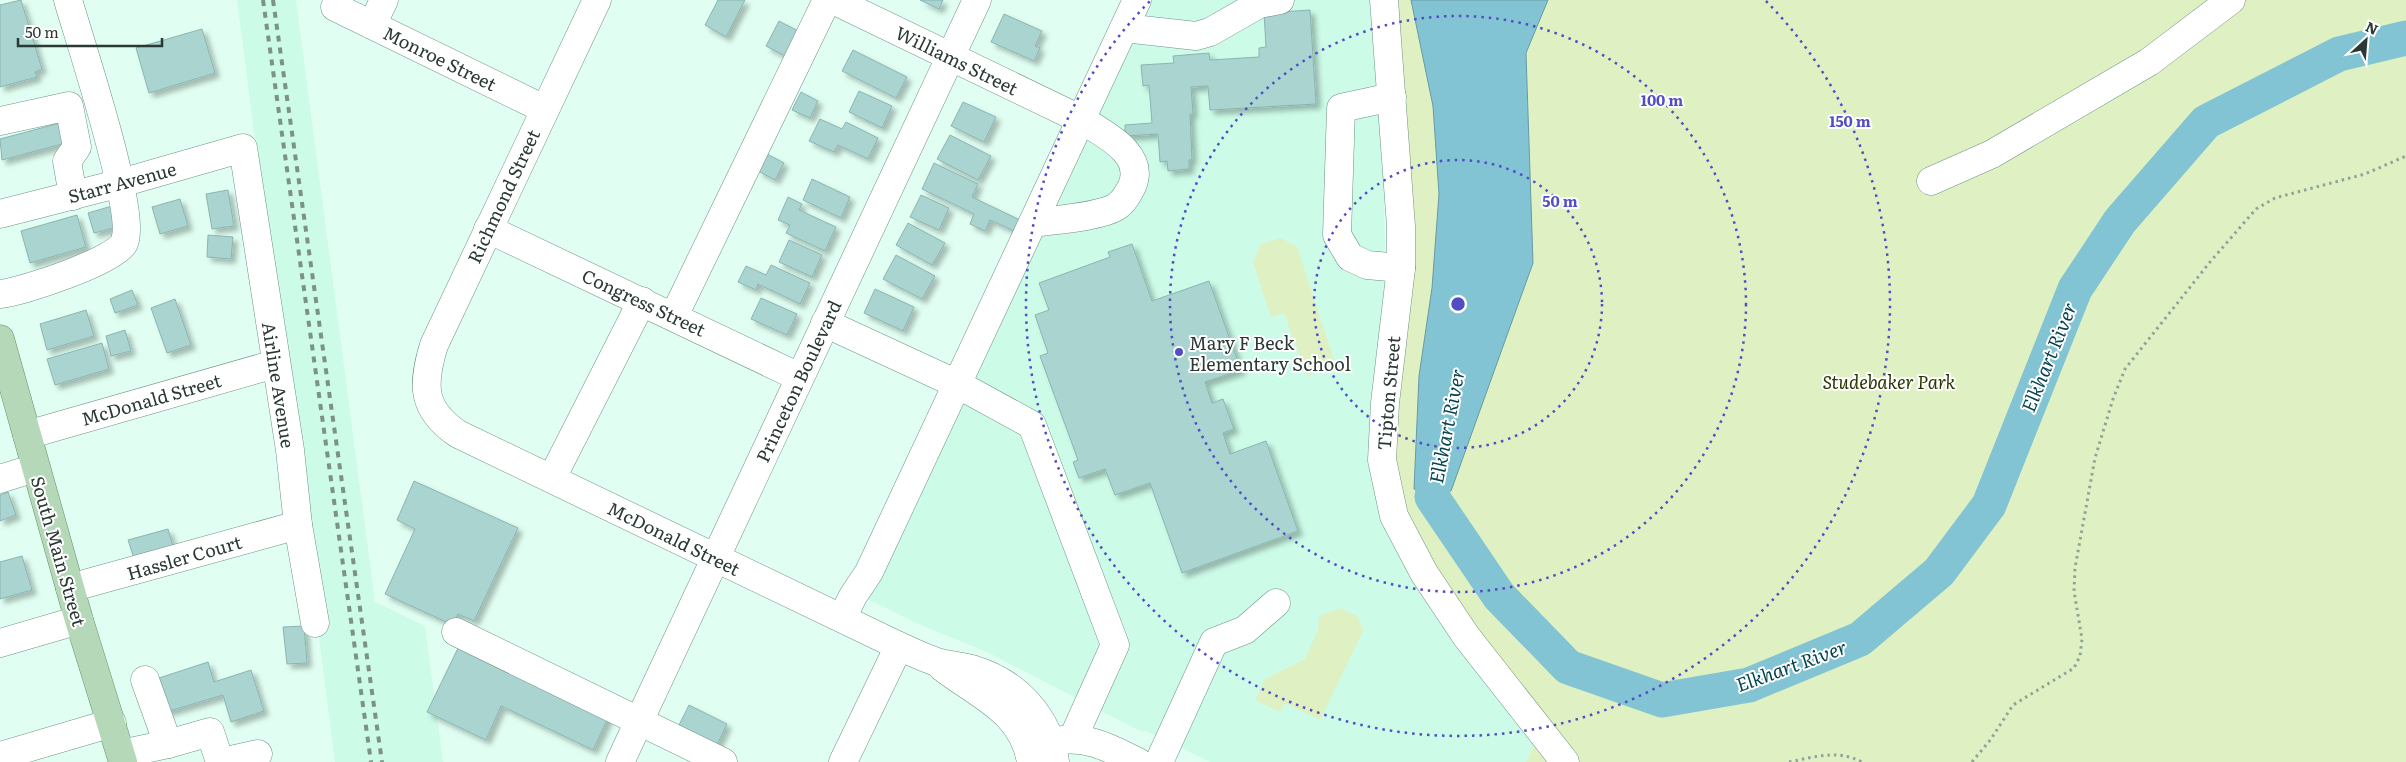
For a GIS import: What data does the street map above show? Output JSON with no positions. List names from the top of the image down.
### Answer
{
  "streets": {
    "main road": ["South Main Street"],
    "street": [
      "Monroe Street",
      "Williams Street",
      "Starr Avenue",
      "Richmond Street",
      "Congress Street",
      "Princeton Boulevard",
      "Airline Avenue",
      "Tipton Street",
      "McDonald Street",
      "Hassler Court"
    ]
  },
  "crossings": [
    ["Monroe Street", "Richmond Street"],
    ["Williams Street", "Princeton Boulevard"],
    ["Starr Avenue", "Airline Avenue"],
    ["Richmond Street", "Congress Street"],
    ["Richmond Street", "McDonald Street"],
    ["Congress Street", "Princeton Boulevard"],
    ["Princeton Boulevard", "McDonald Street"],
    ["Airline Avenue", "McDonald Street"],
    ["Airline Avenue", "Hassler Court"],
    ["McDonald Street", "South Main Street"],
    ["South Main Street", "Hassler Court"]
  ],
  "water": ["Elkhart River"],
  "parks": ["Studebaker Park"],
  "places": ["Mary F Beck Elementary School"],
  "scale_bar": "50 m",
  "north": "top right",
  "rings": ["100 m", "150 m", "50 m"]
}
